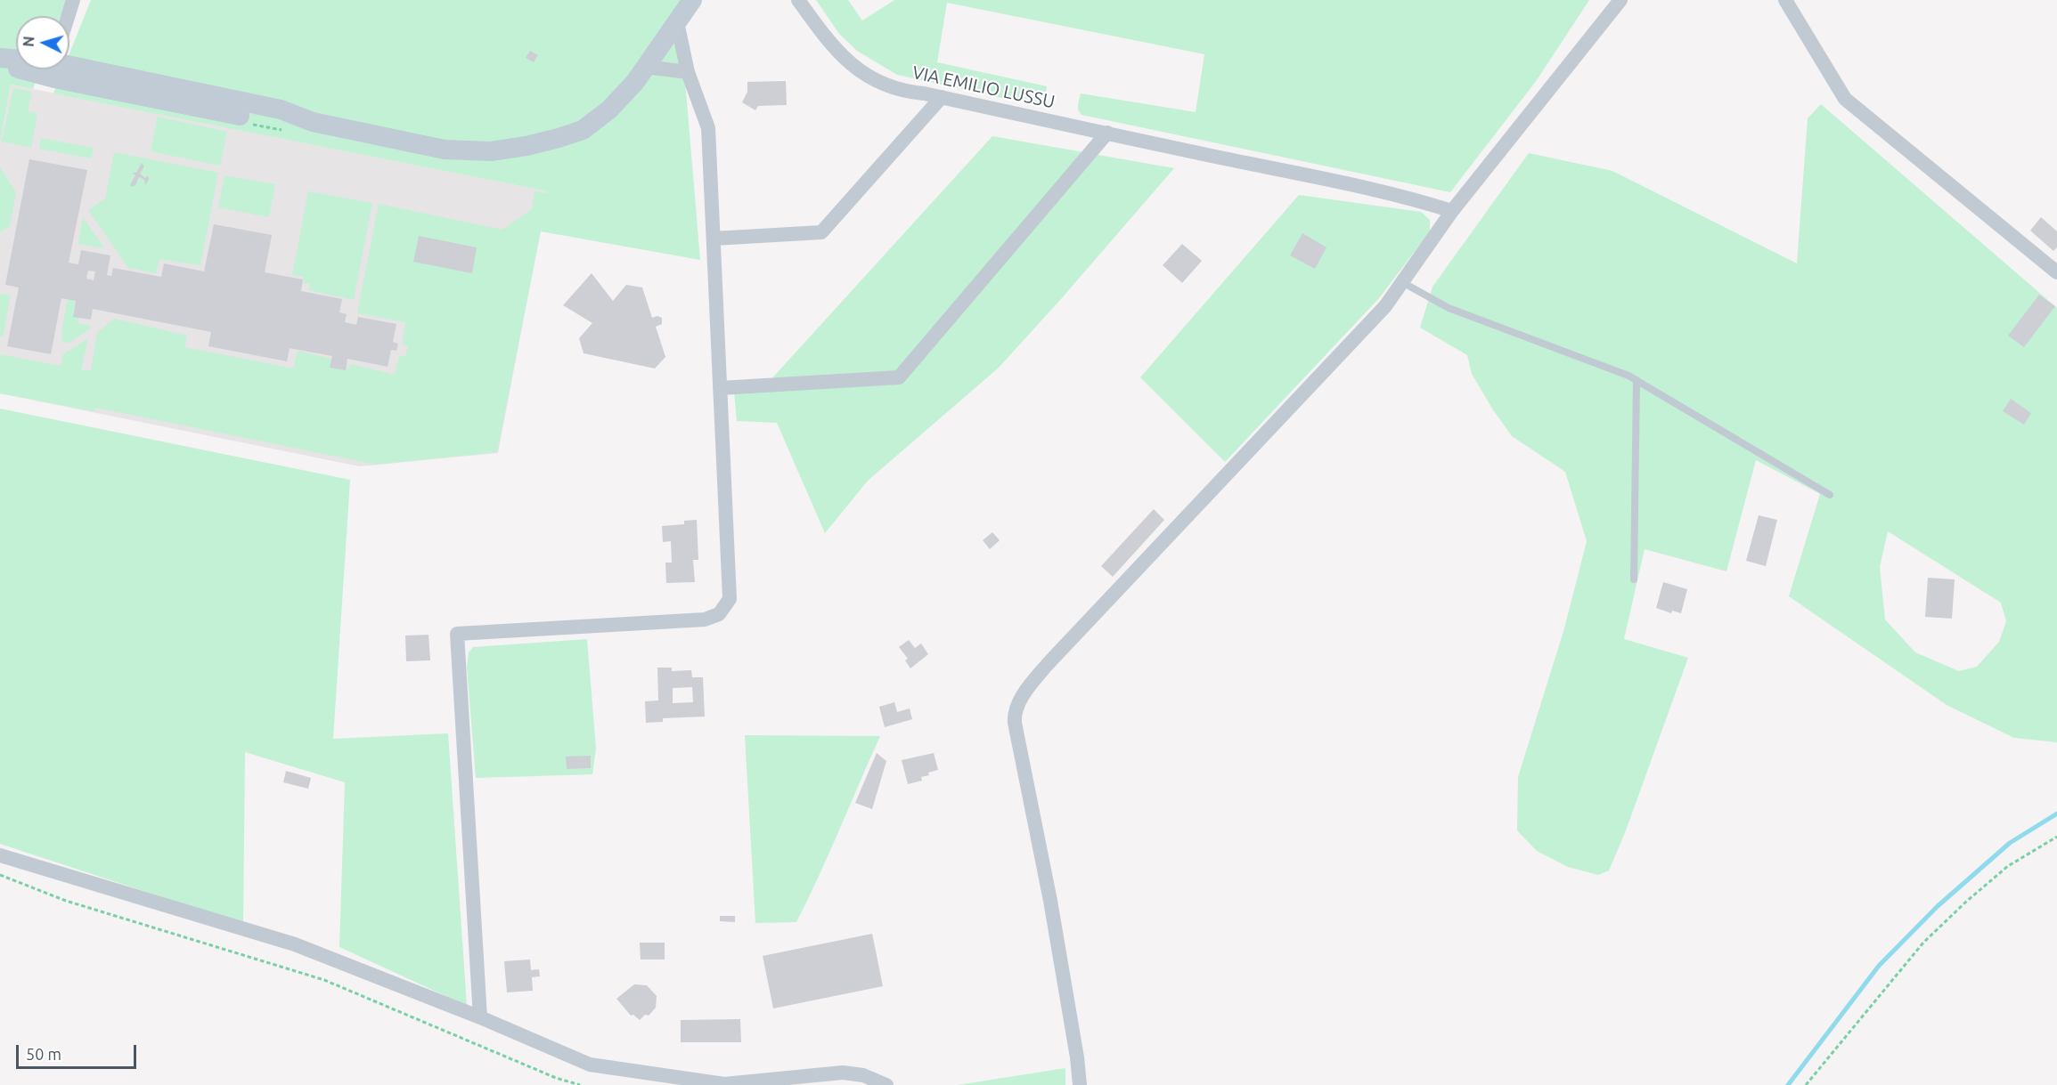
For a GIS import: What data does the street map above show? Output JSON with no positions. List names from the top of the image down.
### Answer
{
  "streets": {
    "street": ["VIA EMILIO LUSSU"]
  },
  "scale_bar": "50 m",
  "north": "left"
}
